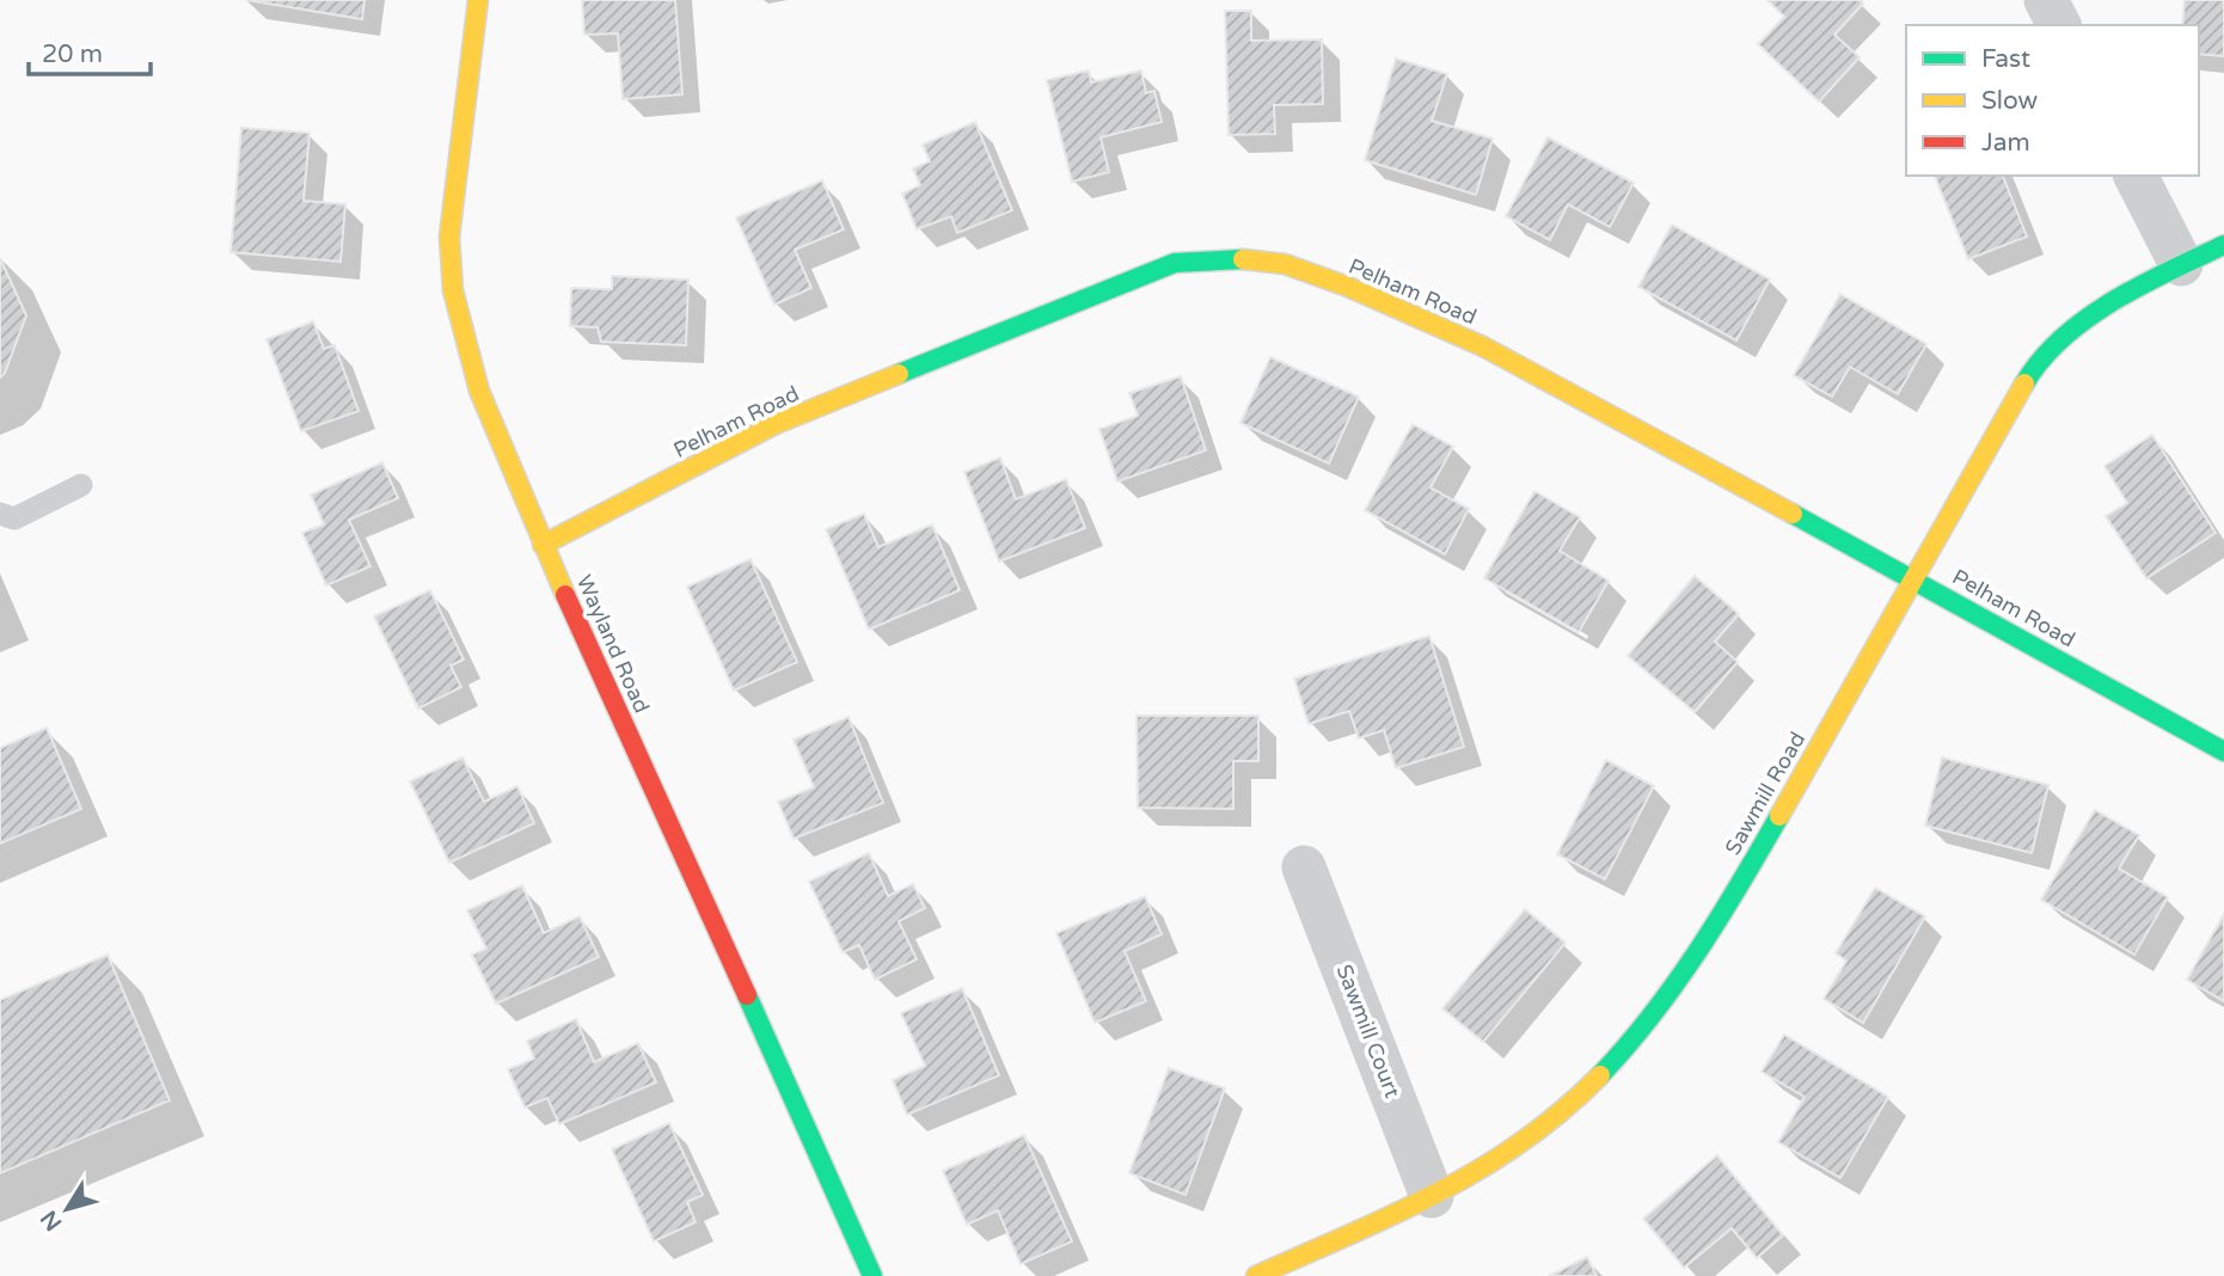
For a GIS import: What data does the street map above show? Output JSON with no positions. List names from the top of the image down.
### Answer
{
  "streets": {
    "street": [
      "Pelham Road",
      "Wayland Road",
      "Sawmill Road",
      "Sawmill Court"
    ]
  },
  "crossings": [
    ["Pelham Road", "Wayland Road"],
    ["Pelham Road", "Sawmill Road"],
    ["Sawmill Road", "Sawmill Court"]
  ],
  "legend": ["Fast", "Slow", "Jam"],
  "scale_bar": "20 m",
  "north": "bottom left"
}
